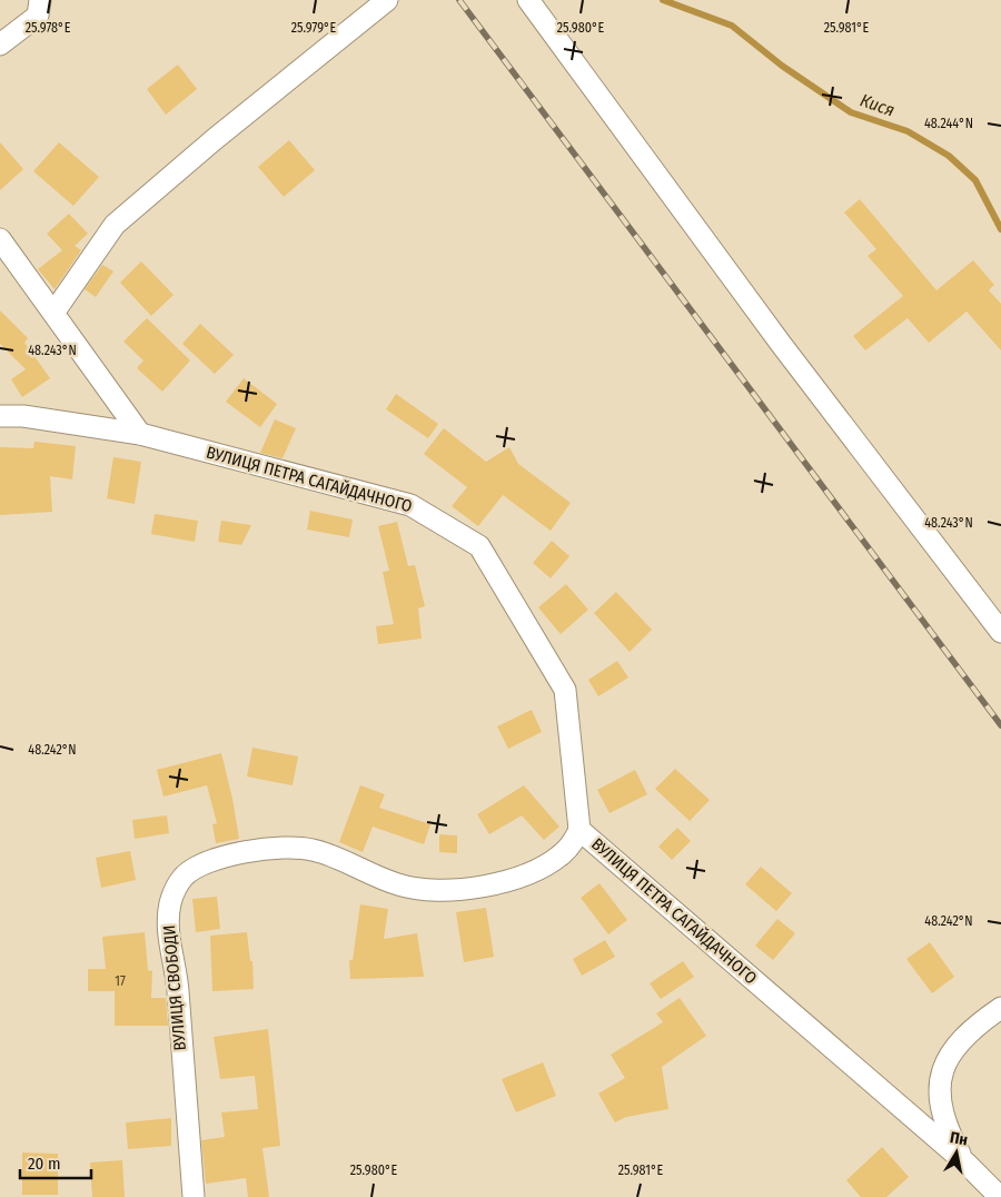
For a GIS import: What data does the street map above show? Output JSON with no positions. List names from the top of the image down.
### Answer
{
  "streets": {
    "street": ["ВУЛИЦЯ ПЕТРА САГАЙДАЧНОГО", "ВУЛИЦЯ СВОБОДИ"]
  },
  "crossings": [
    ["ВУЛИЦЯ ПЕТРА САГАЙДАЧНОГО", "ВУЛИЦЯ СВОБОДИ"]
  ],
  "water": ["Кися"],
  "house_numbers": ["17"],
  "scale_bar": "20 m",
  "north": "top",
  "coordinates": [
    "25.978°E",
    "25.979°E",
    "25.980°E",
    "25.981°E",
    "48.244°N",
    "48.243°N",
    "48.242°N"
  ]
}
